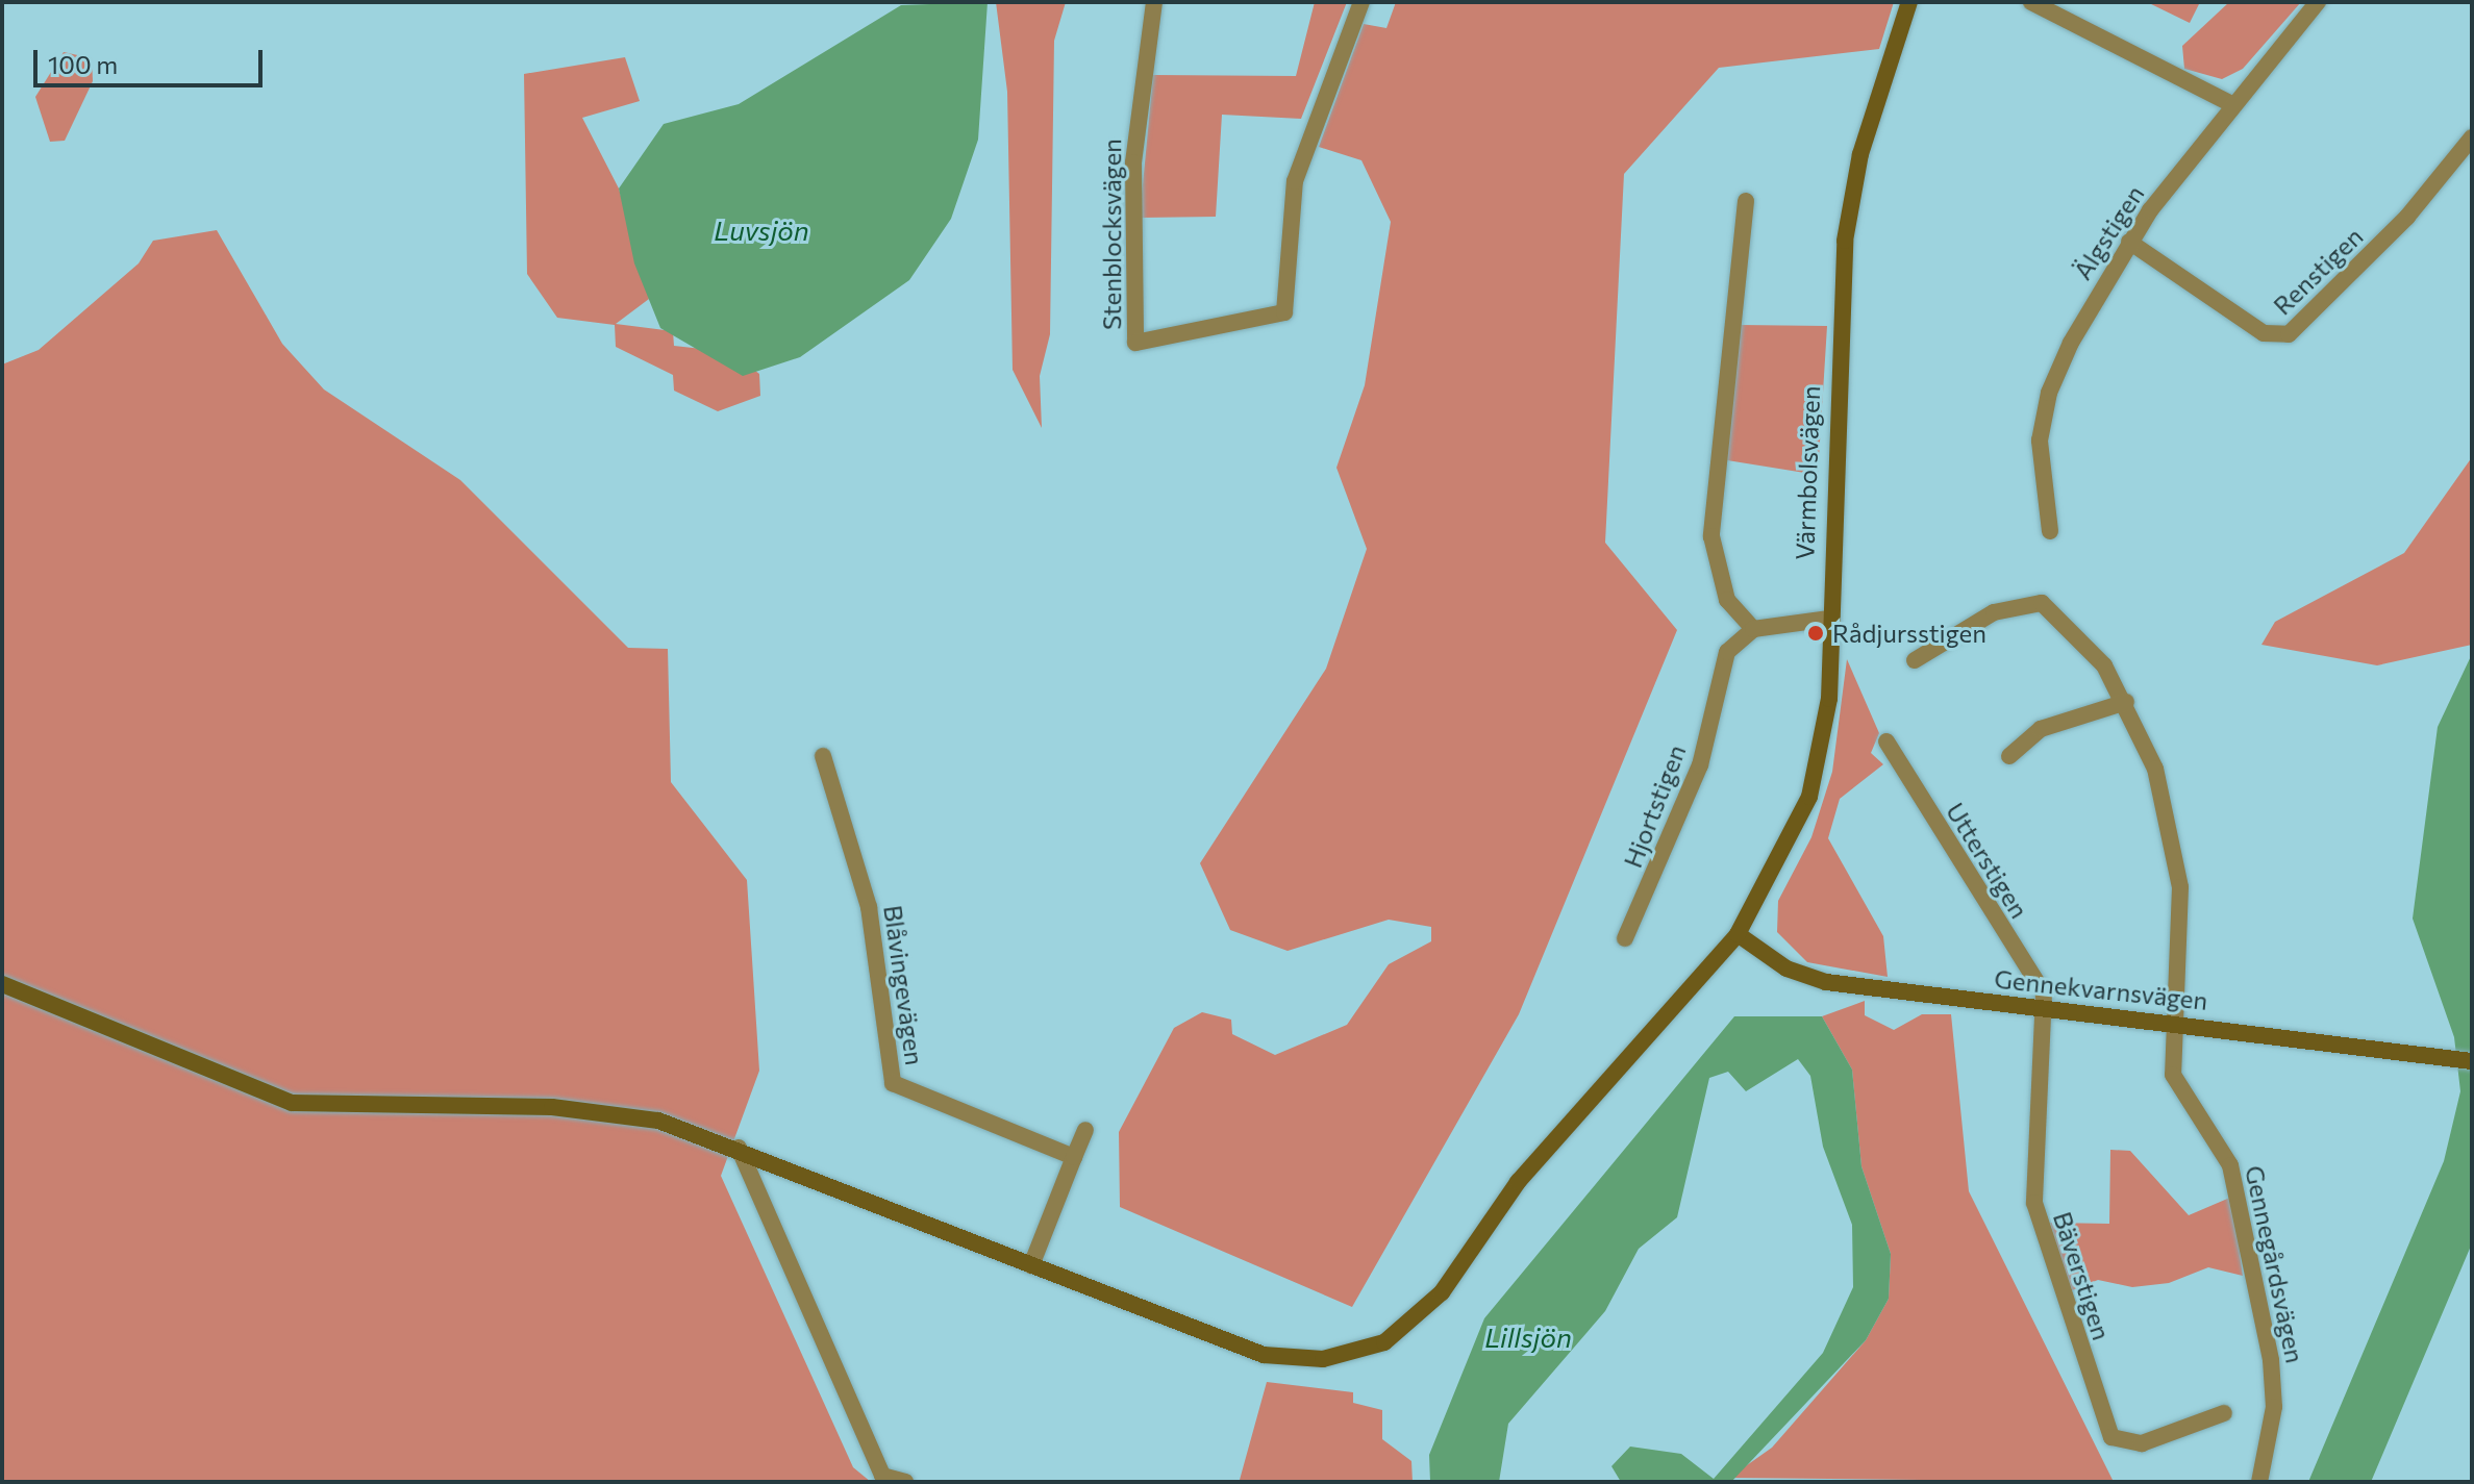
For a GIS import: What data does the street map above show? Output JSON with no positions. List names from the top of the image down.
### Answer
{
  "streets": {
    "street": [
      "Älgstigen",
      "Stenblocksvägen",
      "Renstigen",
      "Värmbolsvägen",
      "Hjortstigen",
      "Utterstigen",
      "Blåvingevägen",
      "Gennekvarnsvägen",
      "Gennegårdsvägen",
      "Bäverstigen"
    ]
  },
  "crossings": [
    ["Älgstigen", "Renstigen"],
    ["Värmbolsvägen", "Gennekvarnsvägen"],
    ["Utterstigen", "Gennekvarnsvägen"],
    ["Utterstigen", "Bäverstigen"],
    ["Gennekvarnsvägen", "Gennegårdsvägen"],
    ["Gennekvarnsvägen", "Bäverstigen"]
  ],
  "water": ["Luvsjön", "Lillsjön"],
  "places": ["Rådjursstigen"],
  "scale_bar": "100 m"
}
